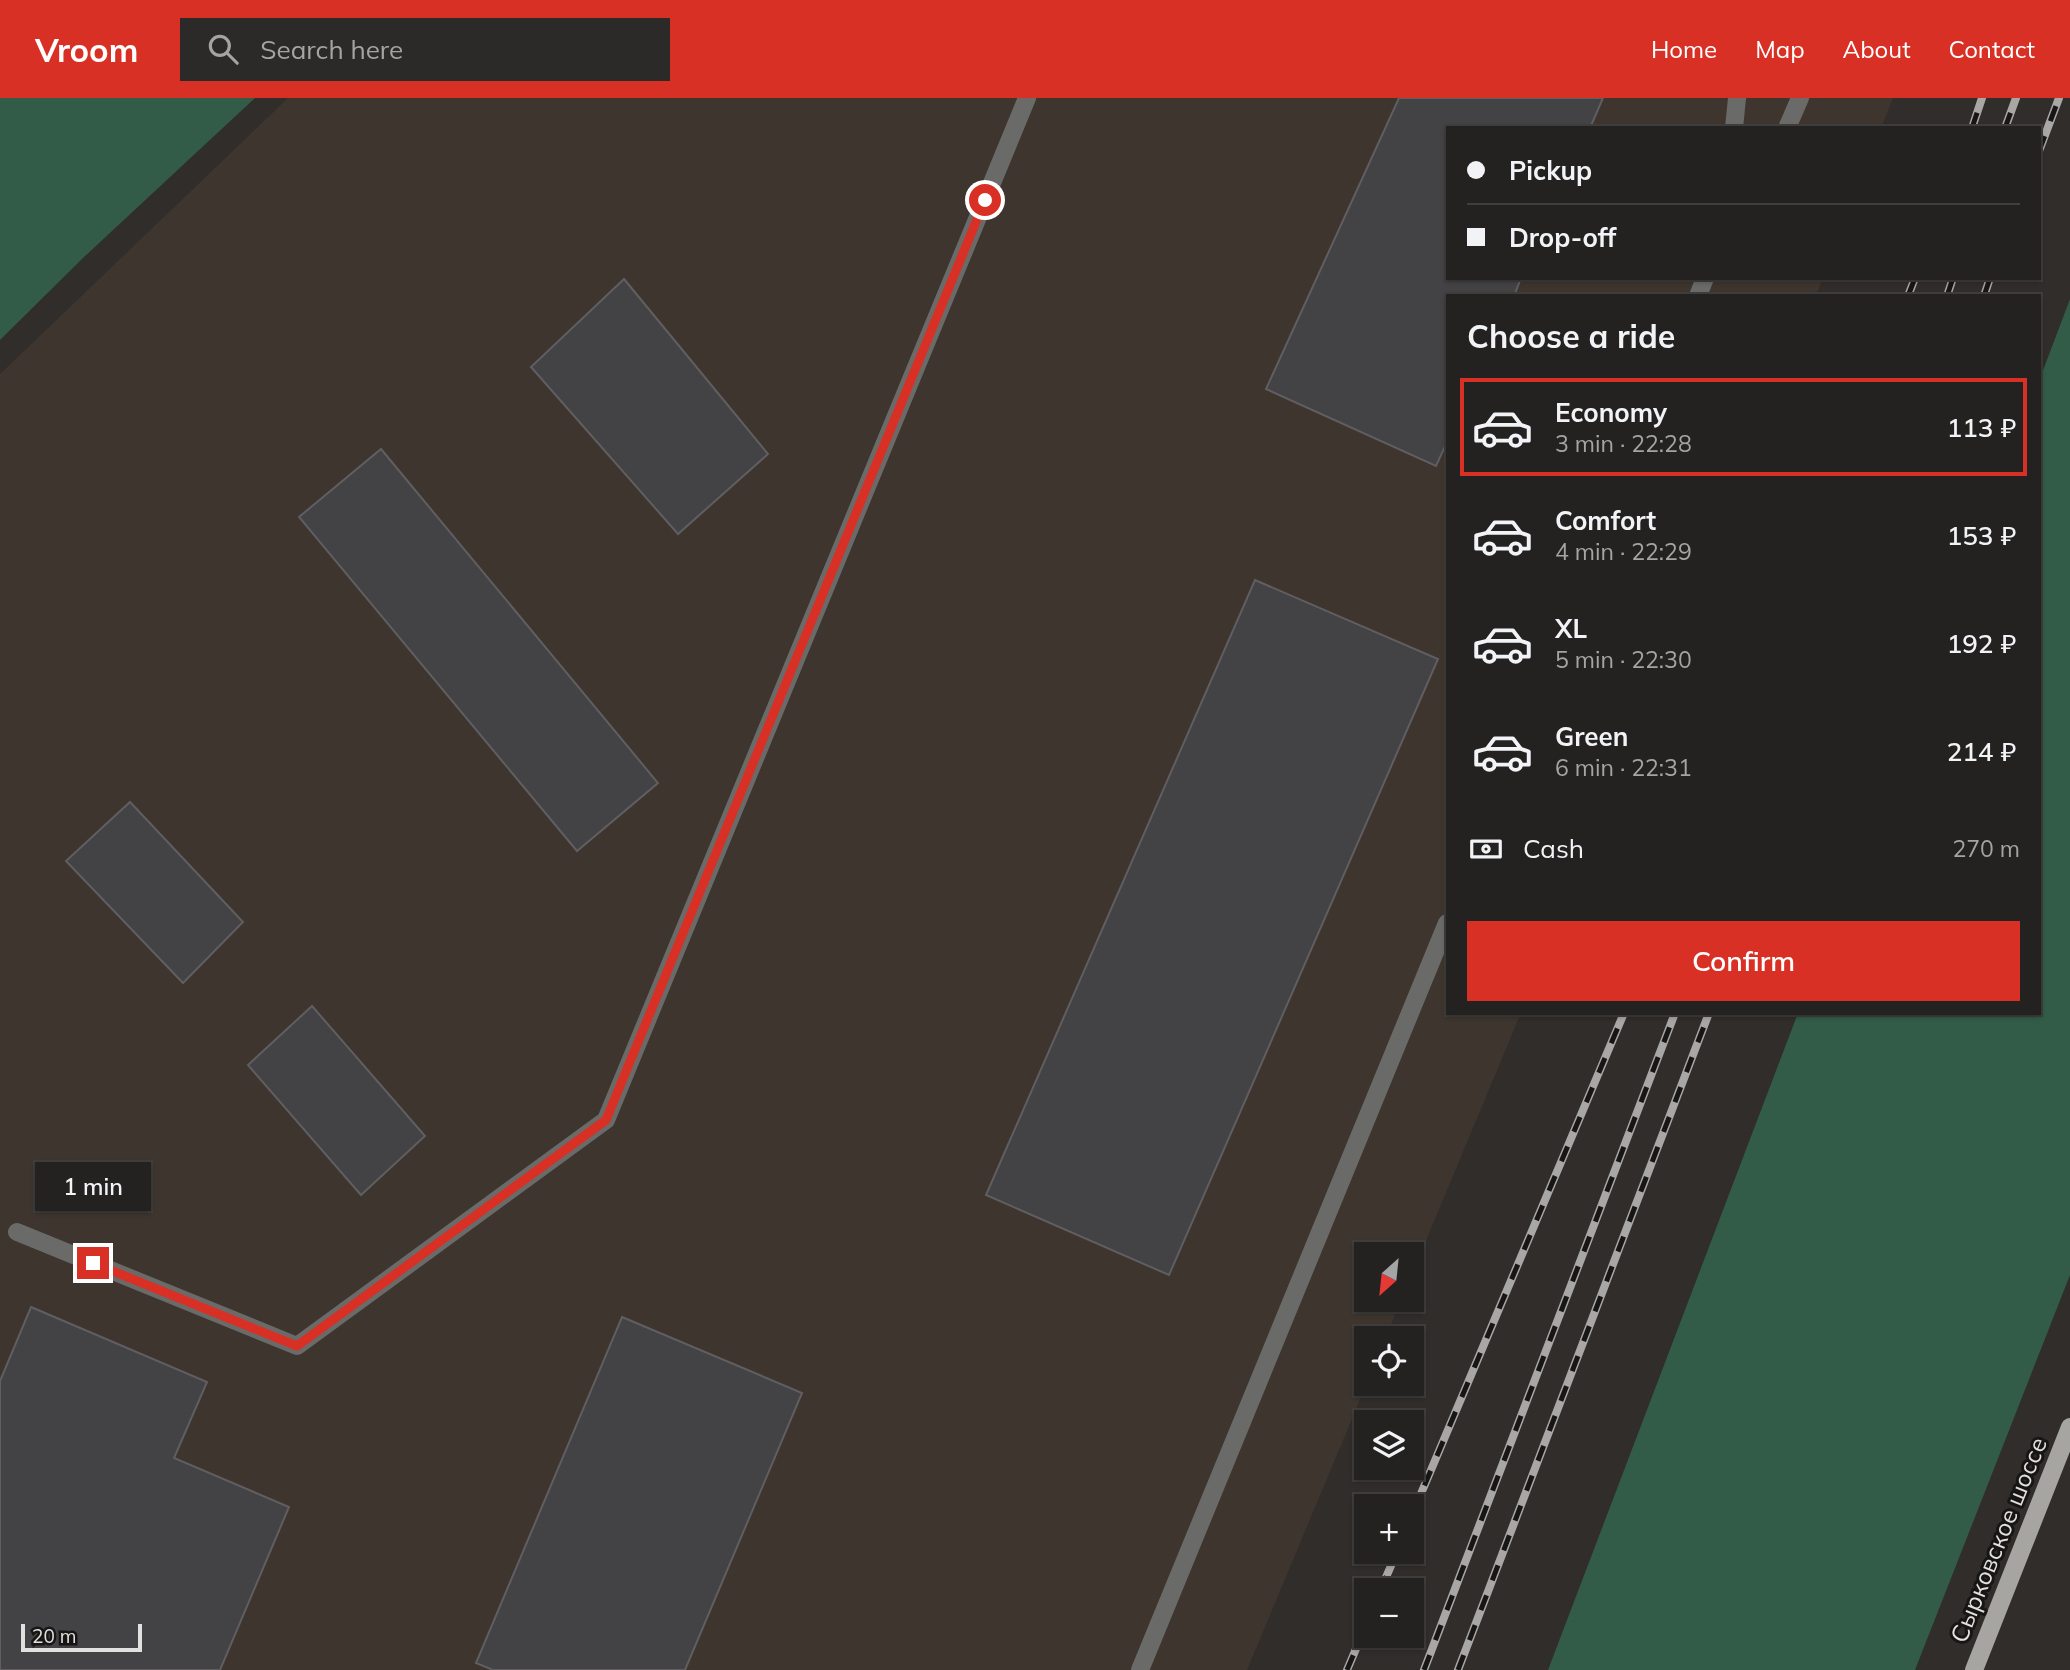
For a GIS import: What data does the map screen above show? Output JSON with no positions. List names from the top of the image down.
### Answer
{
  "streets": {
    "main road": ["Сырковское шоссе"]
  },
  "scale_bar": "20 m",
  "north": "bottom left",
  "page": {
    "header": "Vroom",
    "search": "Search here",
    "nav": [
      "Home",
      "Map",
      "About",
      "Contact"
    ],
    "banner": ["Pickup", "Drop-off"],
    "heading": "Choose a ride",
    "list": [
      {
        "name": "Economy",
        "note": "3 min · 22:28",
        "value": "113 ₽"
      },
      {
        "name": "Comfort",
        "note": "4 min · 22:29",
        "value": "153 ₽"
      },
      {
        "name": "XL",
        "note": "5 min · 22:30",
        "value": "192 ₽"
      },
      {
        "name": "Green",
        "note": "6 min · 22:31",
        "value": "214 ₽"
      }
    ],
    "pay": ["Cash", "270 m"],
    "buttons": "Confirm",
    "bubble": "1 min",
    "map_buttons": ["+", "−"],
    "scale": "20 m"
  }
}
